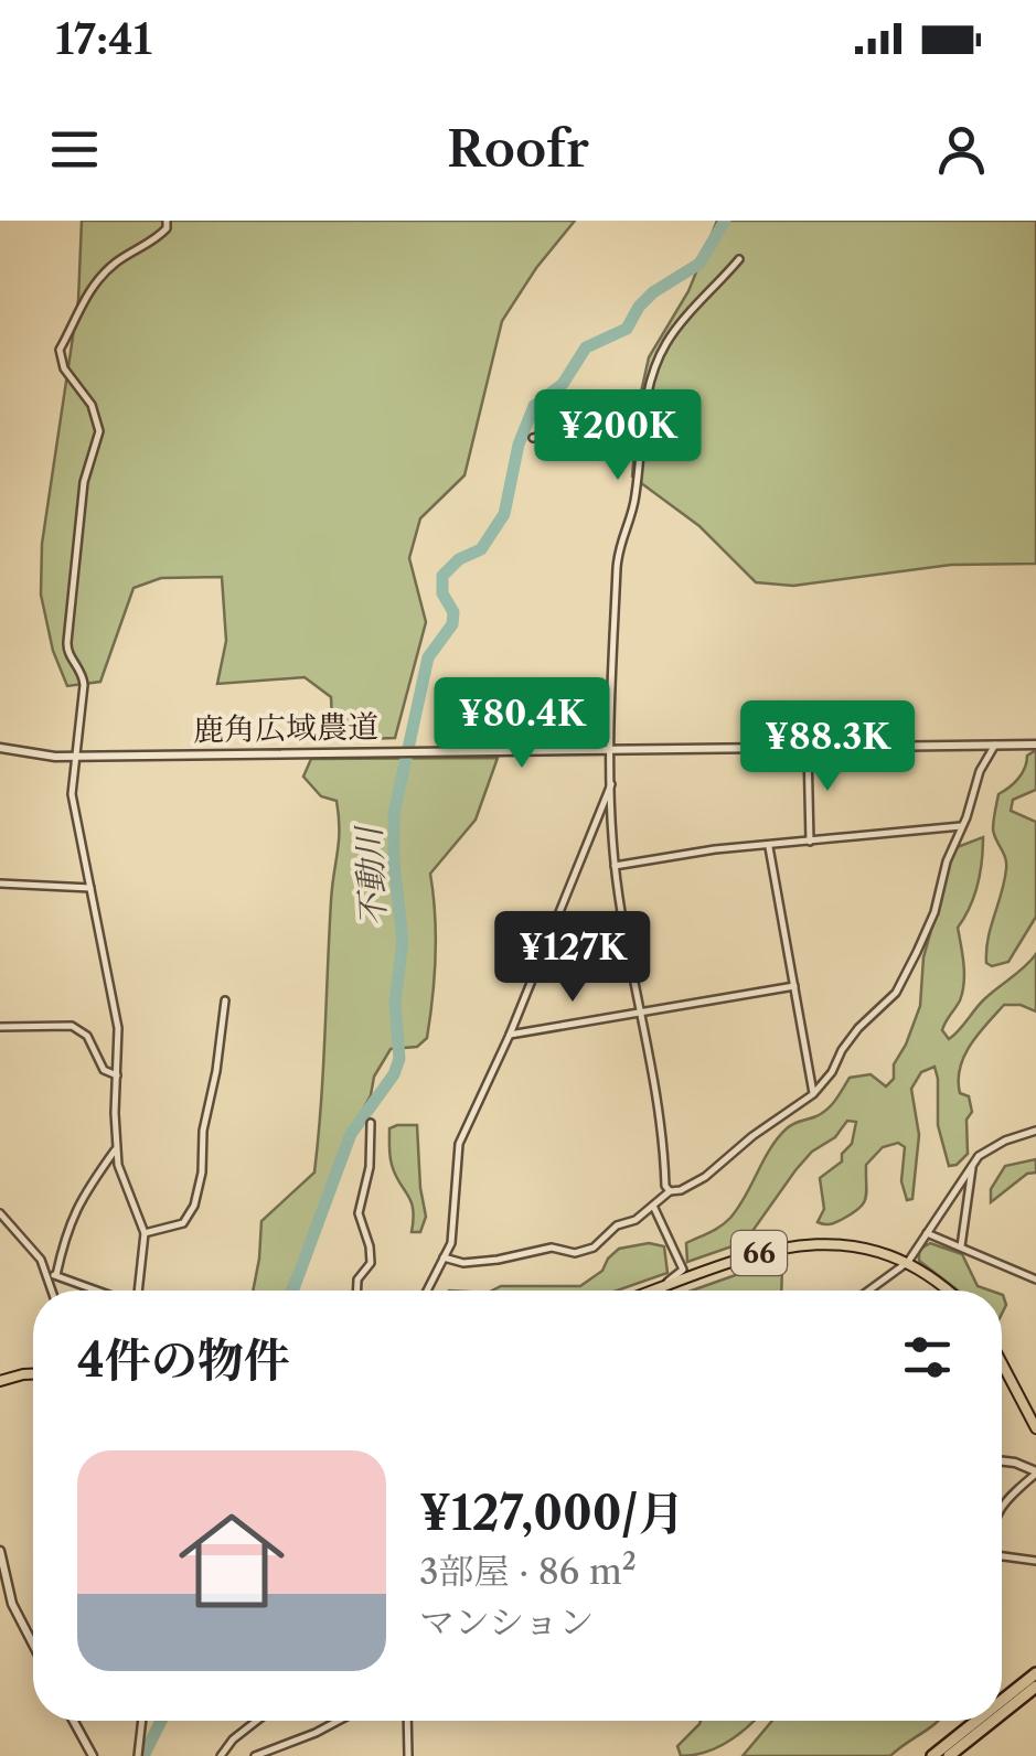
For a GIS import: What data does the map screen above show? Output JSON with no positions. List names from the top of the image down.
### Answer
{
  "streets": {
    "main road": ["66"],
    "street": ["鹿角広域農道"]
  },
  "water": ["不動川"],
  "page": {
    "status": "17:41",
    "header": "Roofr",
    "price": [
      "¥200K",
      "¥80.4K",
      "¥88.3K",
      "¥127K"
    ],
    "heading": "4件の物件",
    "list": [
      {
        "name": "¥127,000/月",
        "note": "3部屋 · 86 m² · マンション"
      }
    ]
  }
}
